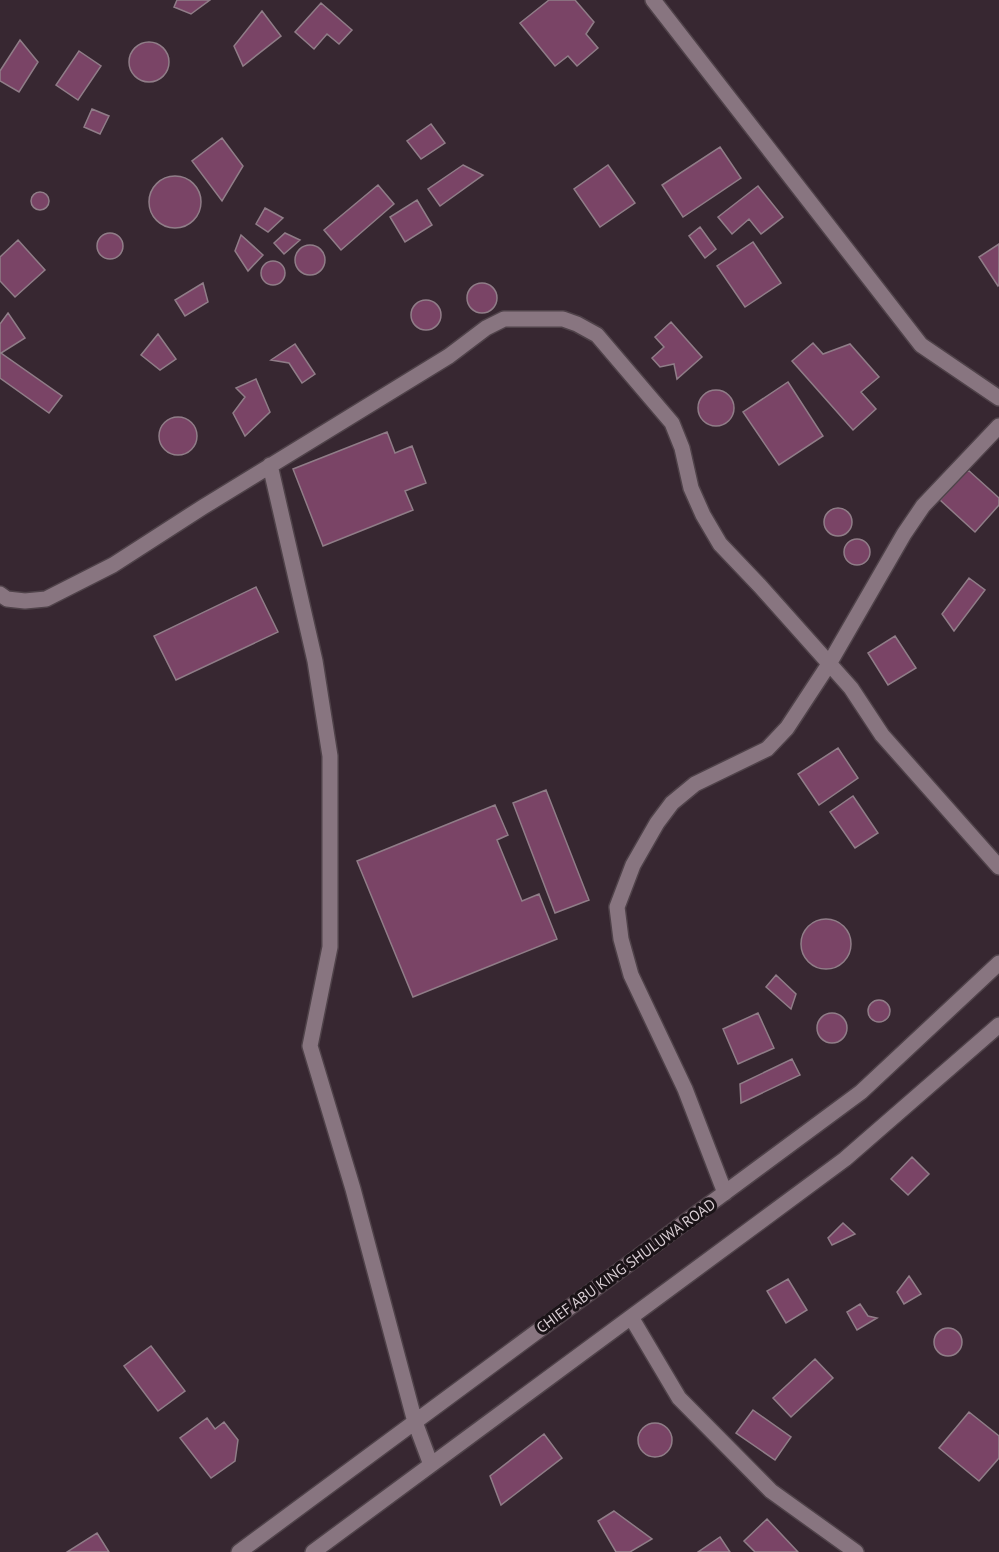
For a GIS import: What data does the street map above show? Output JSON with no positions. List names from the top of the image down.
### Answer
{
  "streets": {
    "street": ["CHIEF ABU KING SHULUWA ROAD"]
  }
}
